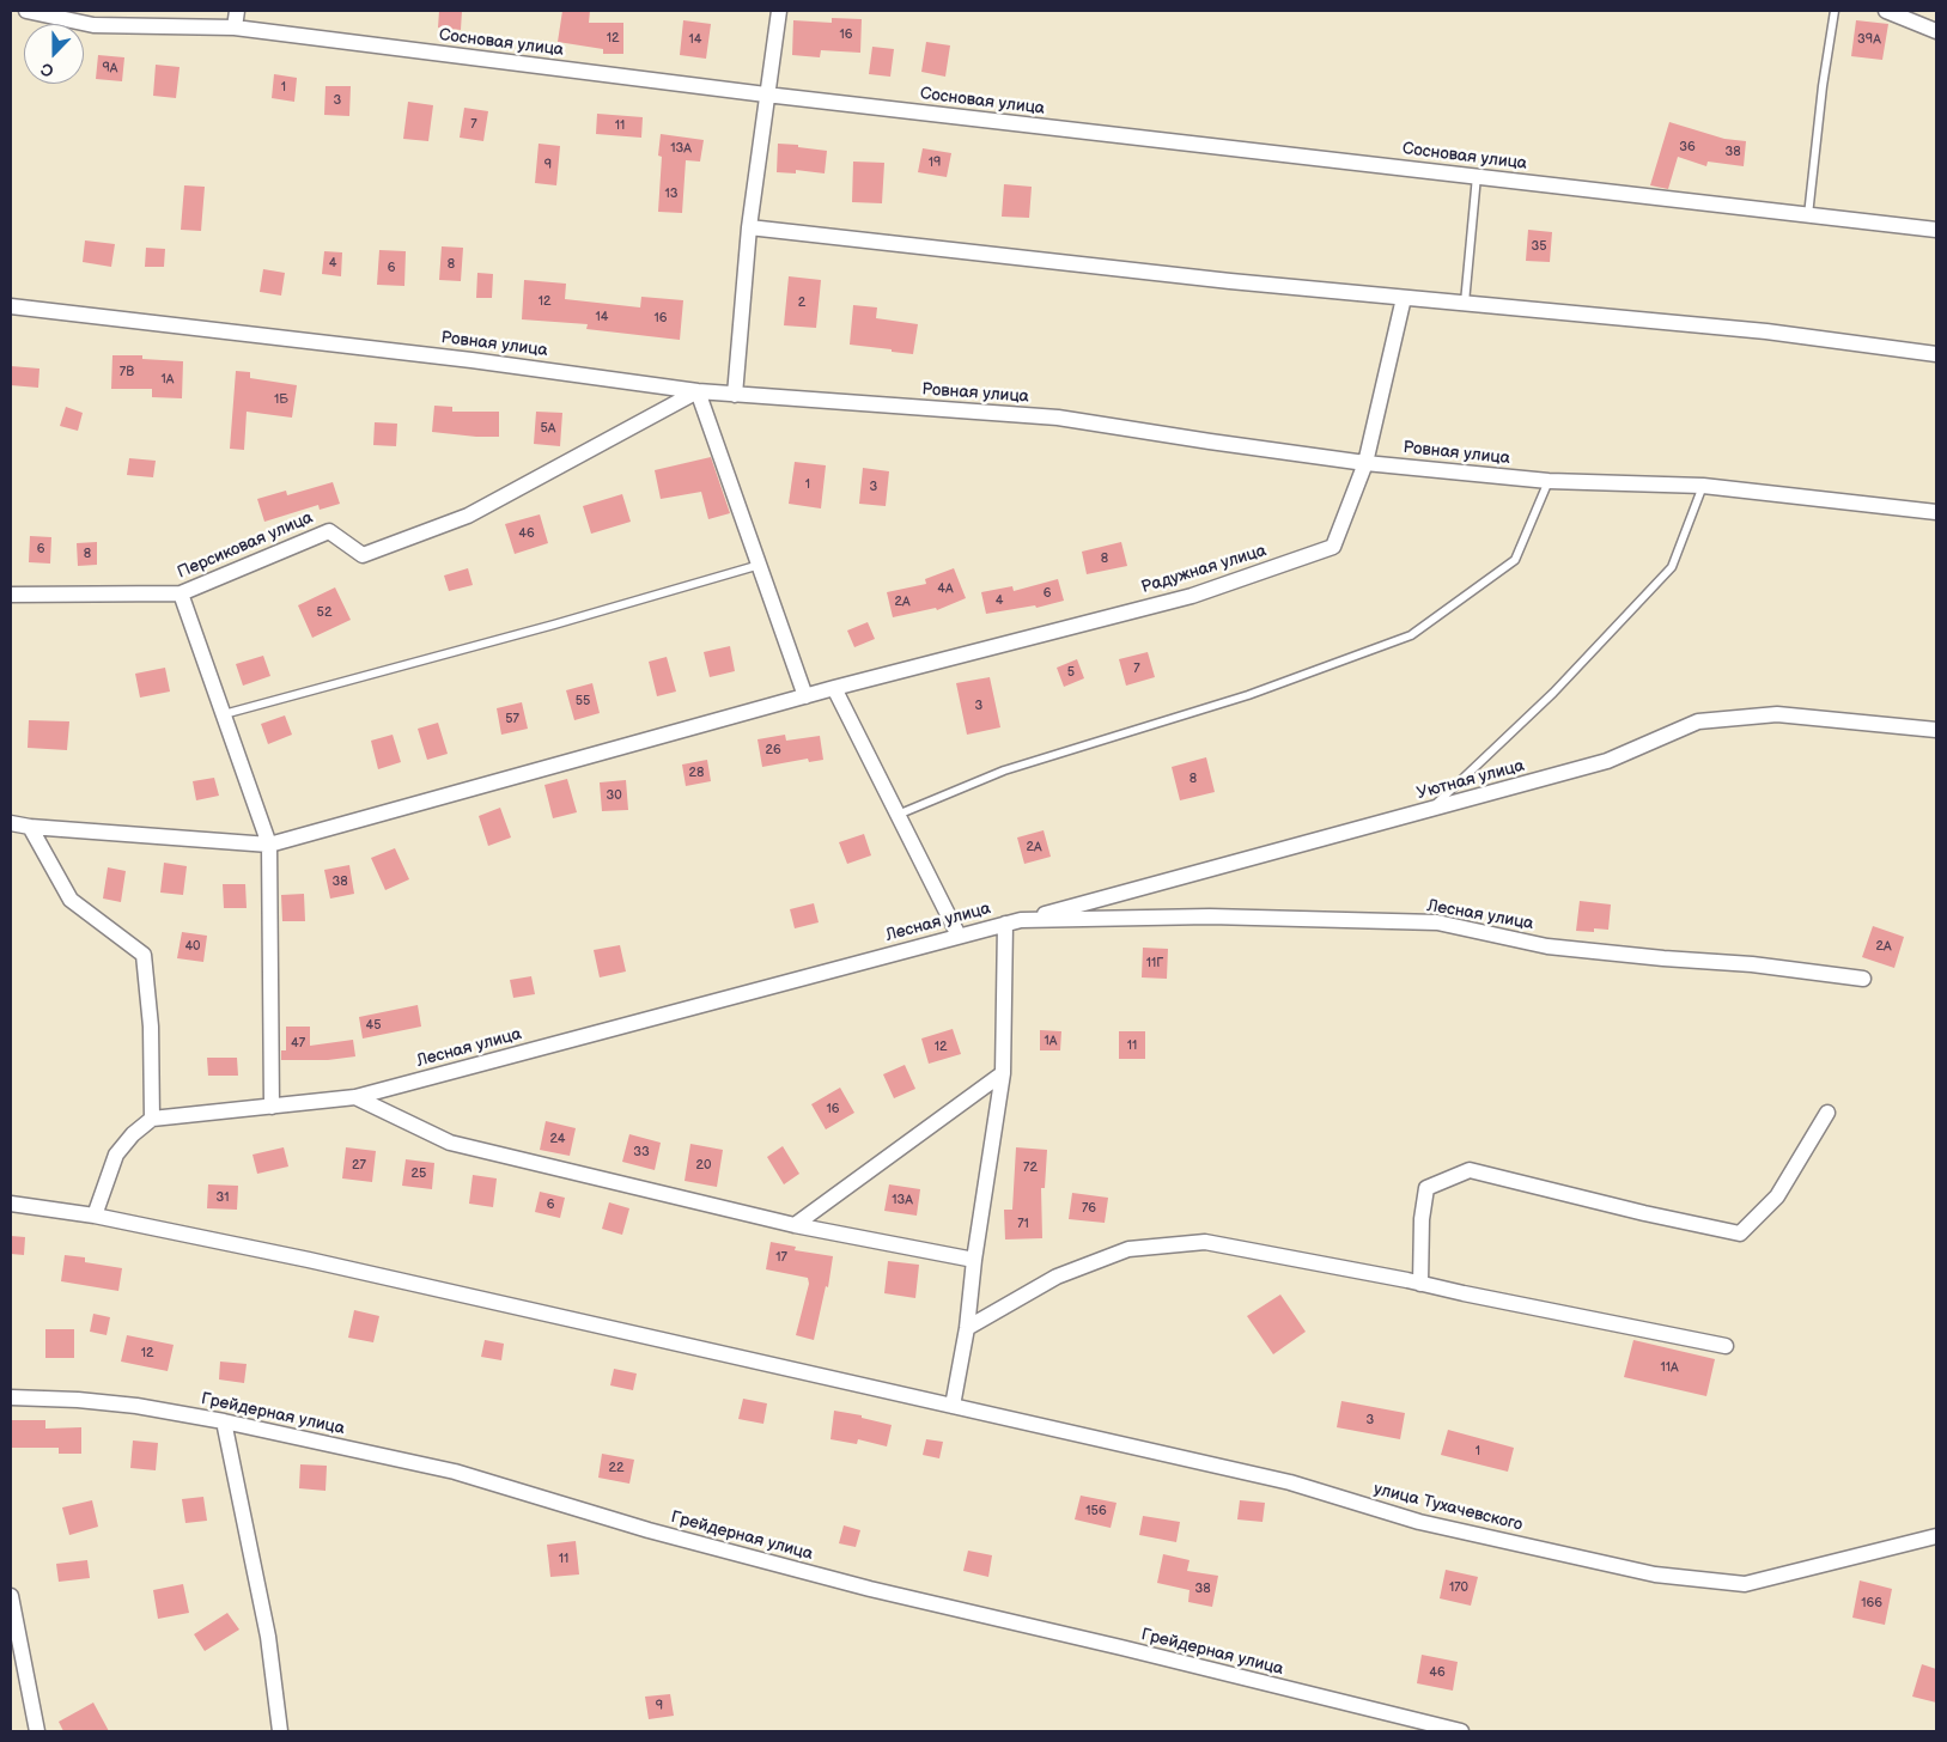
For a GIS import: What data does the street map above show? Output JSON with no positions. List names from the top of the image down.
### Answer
{
  "streets": {
    "street": [
      "Сосновая улица",
      "Ровная улица",
      "Персиковая улица",
      "Радужная улица",
      "Уютная улица",
      "Лесная улица",
      "Грейдерная улица",
      "улица Тухачевского"
    ]
  },
  "crossings": [
    ["Ровная улица", "Персиковая улица"],
    ["Ровная улица", "Радужная улица"],
    ["Уютная улица", "Лесная улица"]
  ],
  "house_numbers": [
    "16",
    "12",
    "14",
    "39А",
    "9А",
    "1",
    "3",
    "7",
    "11",
    "36",
    "13А",
    "38",
    "19",
    "9",
    "13",
    "35",
    "4",
    "8",
    "6",
    "12",
    "2",
    "14",
    "16",
    "7В",
    "1А",
    "1Б",
    "5А",
    "1",
    "3",
    "46",
    "6",
    "8",
    "8",
    "4А",
    "6",
    "4",
    "2А",
    "52",
    "7",
    "5",
    "55",
    "3",
    "57",
    "26",
    "28",
    "8",
    "30",
    "2А",
    "38",
    "40",
    "2А",
    "11Г",
    "45",
    "1А",
    "47",
    "11",
    "12",
    "16",
    "24",
    "33",
    "27",
    "20",
    "72",
    "25",
    "31",
    "13А",
    "6",
    "76",
    "71",
    "17",
    "12",
    "11А",
    "3",
    "1",
    "22",
    "156",
    "11",
    "170",
    "38",
    "166",
    "46",
    "9"
  ],
  "north": "bottom"
}
